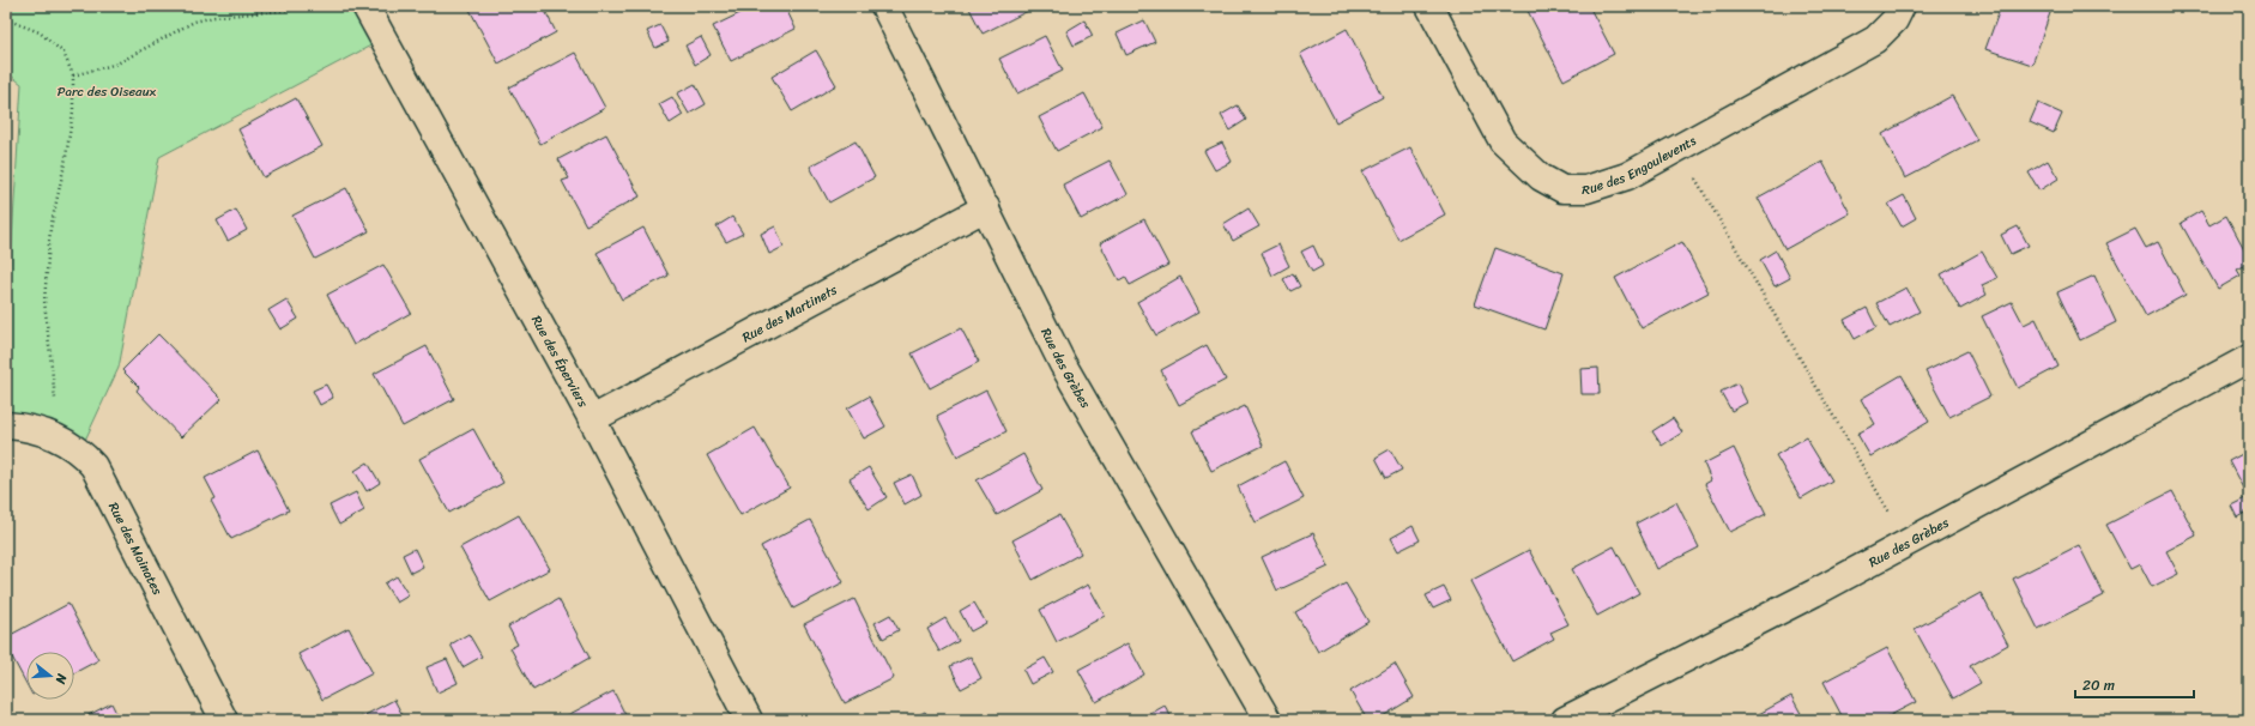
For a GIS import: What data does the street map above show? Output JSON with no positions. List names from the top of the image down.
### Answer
{
  "streets": {
    "street": [
      "Rue des Engoulevents",
      "Rue des Martinets",
      "Rue des Éperviers",
      "Rue des Grèbes",
      "Rue des Mainates"
    ]
  },
  "crossings": [
    ["Rue des Martinets", "Rue des Éperviers"],
    ["Rue des Martinets", "Rue des Grèbes"]
  ],
  "parks": ["Parc des Oiseaux"],
  "scale_bar": "20 m",
  "north": "right"
}
